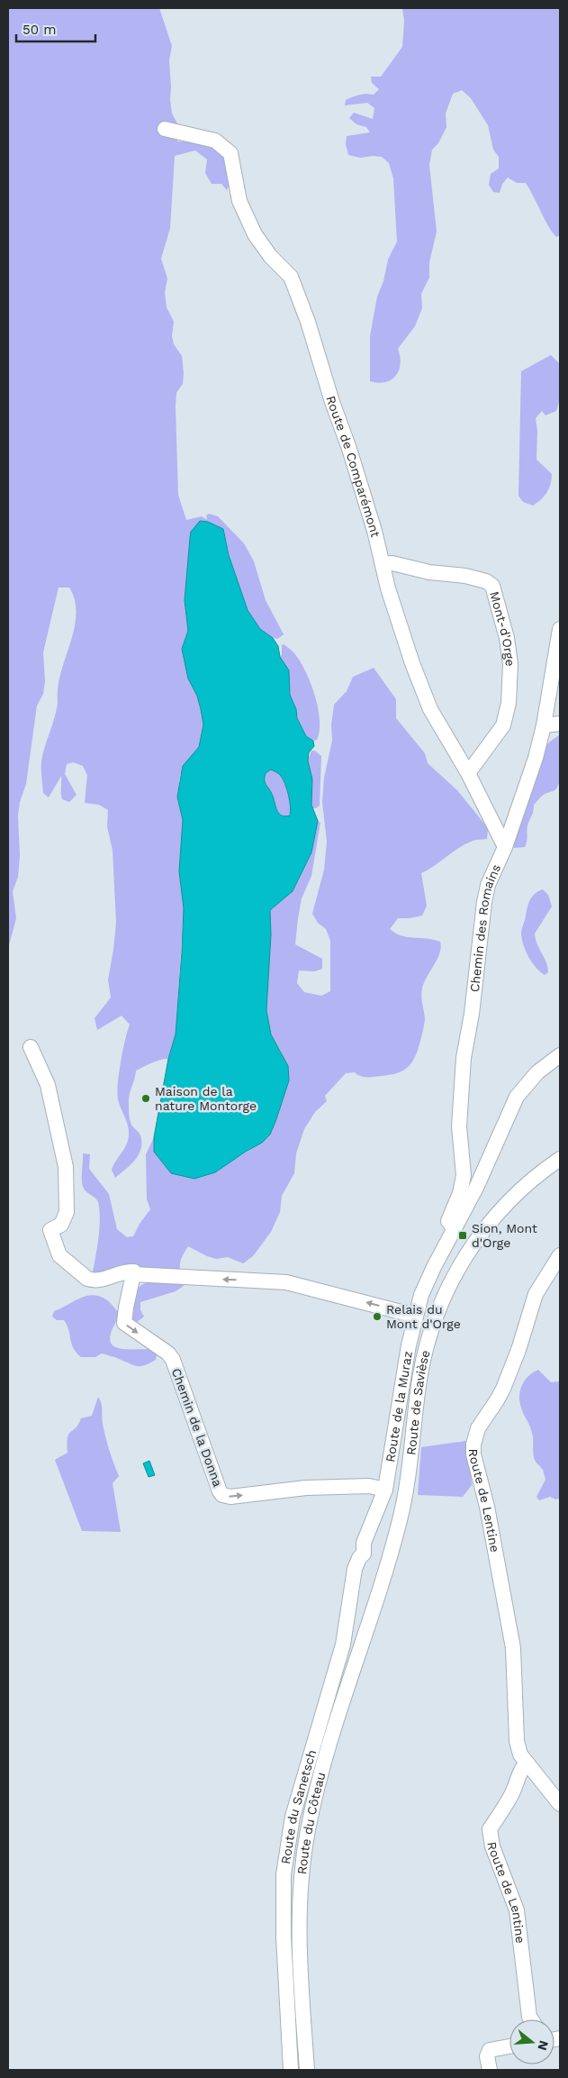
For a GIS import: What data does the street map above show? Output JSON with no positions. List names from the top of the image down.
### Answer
{
  "streets": {
    "street": [
      "Route de Comparémont",
      "Mont-d'Orge",
      "Chemin des Romains",
      "Route de Savièse",
      "Route de la Muraz",
      "Chemin de la Donna",
      "Route de Lentine",
      "Route du Sanetsch",
      "Route du Côteau"
    ]
  },
  "crossings": [
    ["Route de Comparémont", "Mont-d'Orge"],
    ["Route de Comparémont", "Chemin des Romains"],
    ["Chemin des Romains", "Route de la Muraz"],
    ["Route de Savièse", "Route du Côteau"],
    ["Route de la Muraz", "Chemin de la Donna"],
    ["Route de la Muraz", "Route du Sanetsch"]
  ],
  "places": {
    "other": ["Maison de la nature Montorge", "Relais du Mont d'Orge"],
    "transit": ["Sion, Mont d'Orge"]
  },
  "scale_bar": "50 m",
  "north": "right"
}
